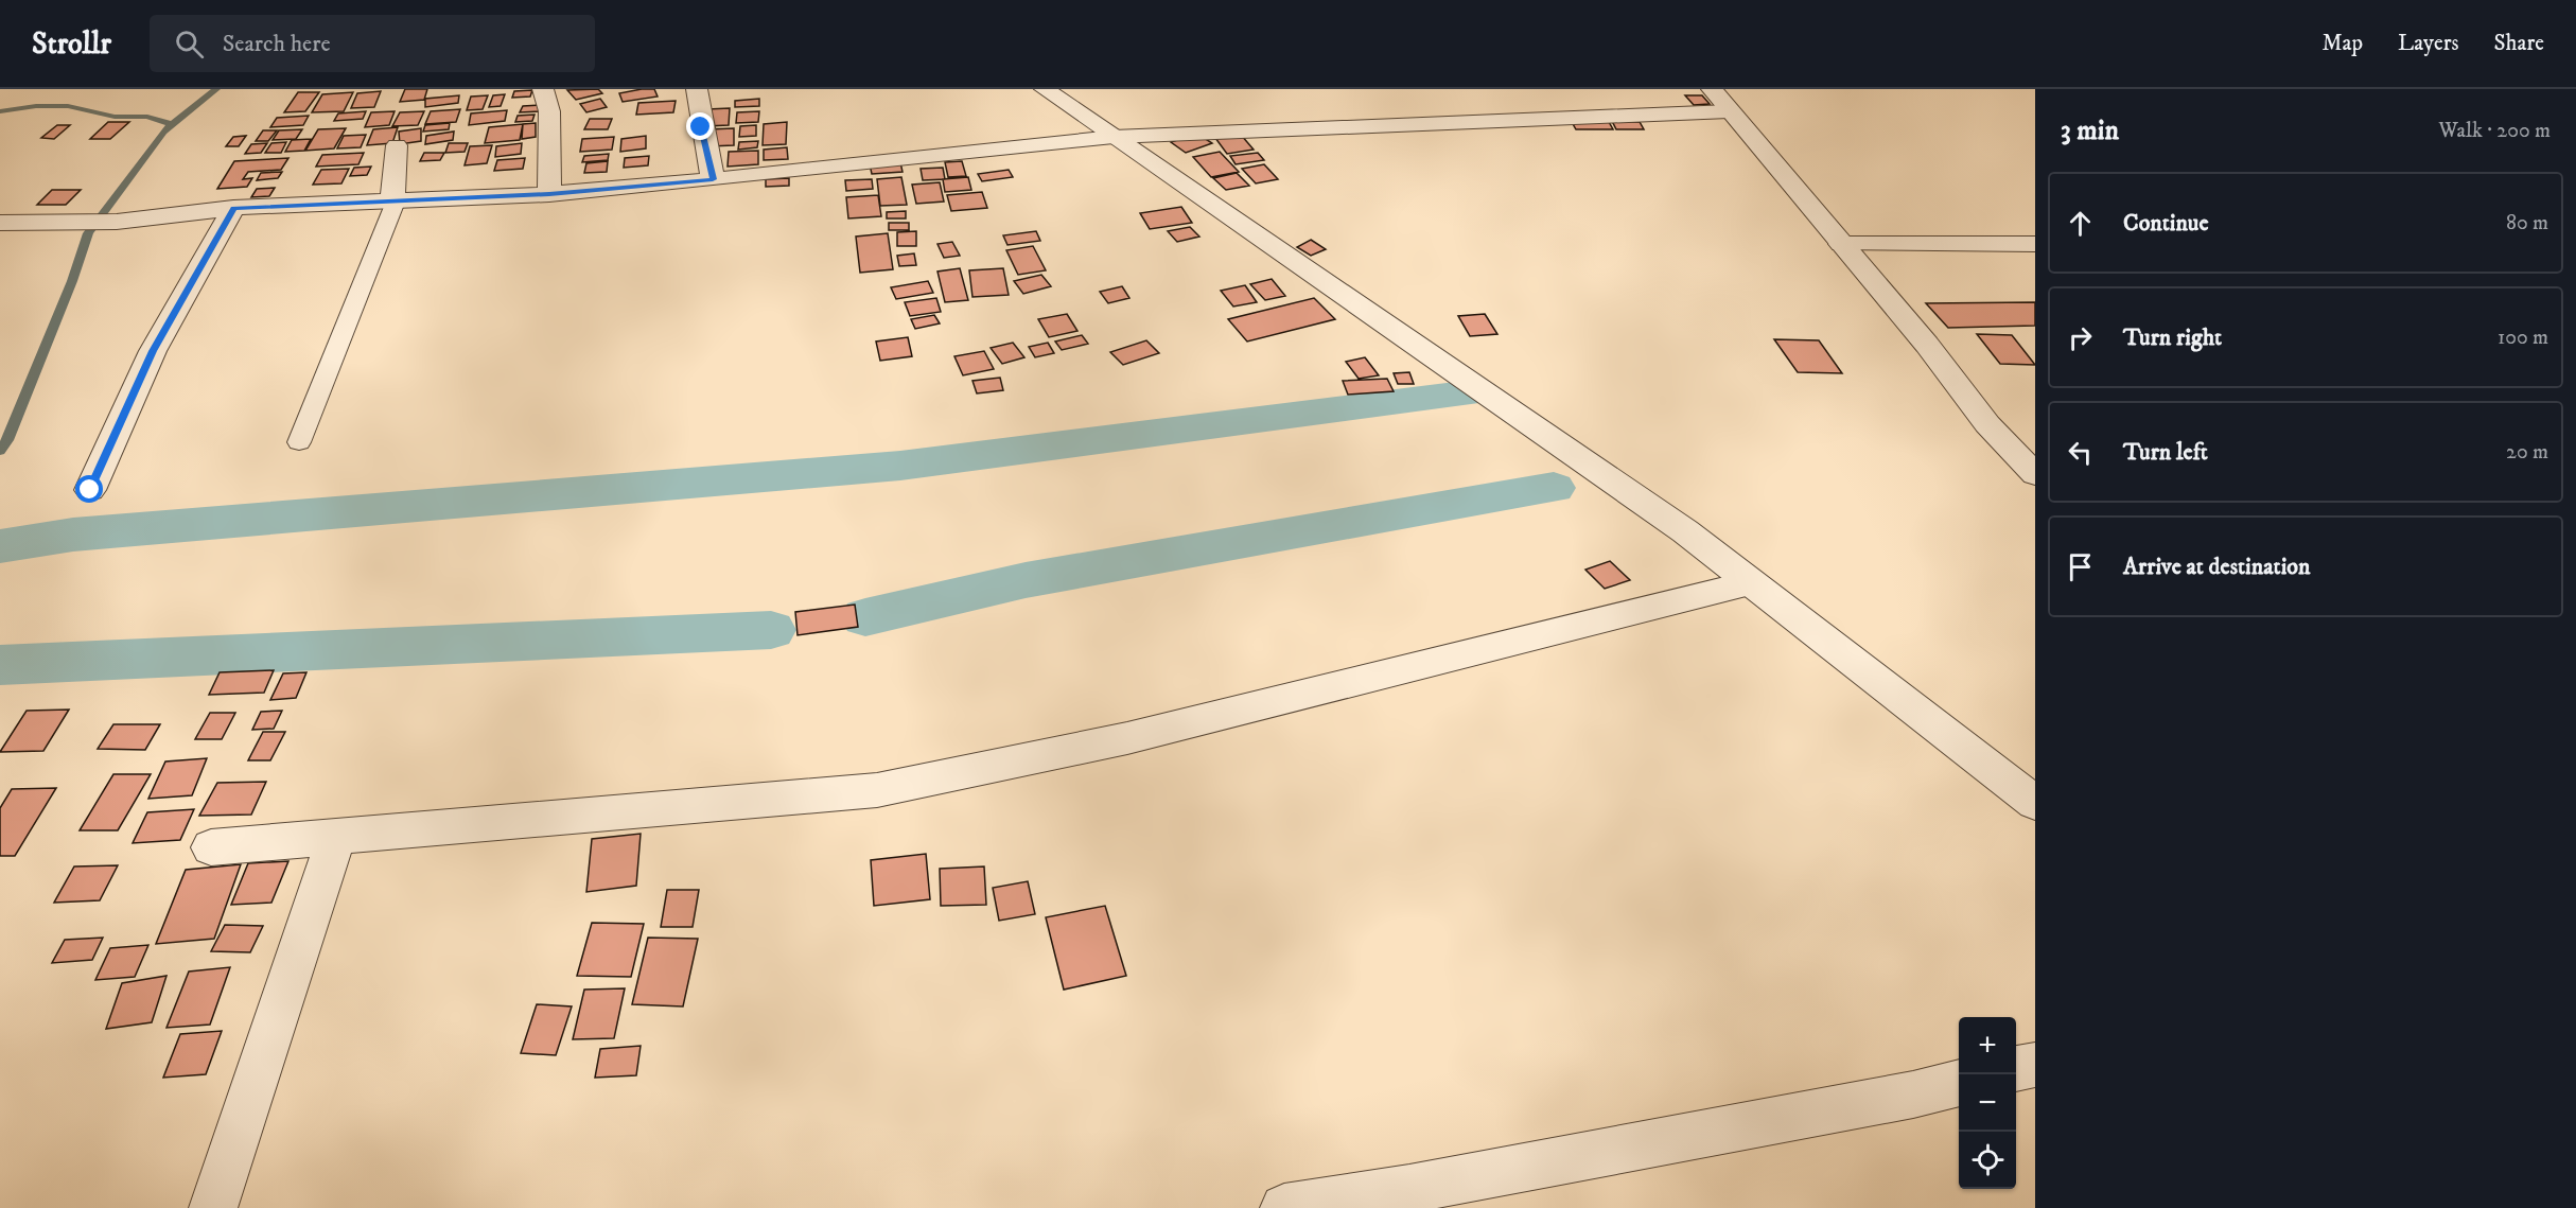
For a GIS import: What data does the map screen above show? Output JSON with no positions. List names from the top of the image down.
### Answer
{
  "page": {
    "header": "Strollr",
    "search": "Search here",
    "nav": ["Map", "Layers", "Share"],
    "heading": ["3 min", "Walk · 200 m"],
    "list": [
      ["Continue", "80 m"],
      ["Turn right", "100 m"],
      ["Turn left", "20 m"],
      "Arrive at destination"
    ],
    "map_buttons": ["+", "−"]
  }
}
